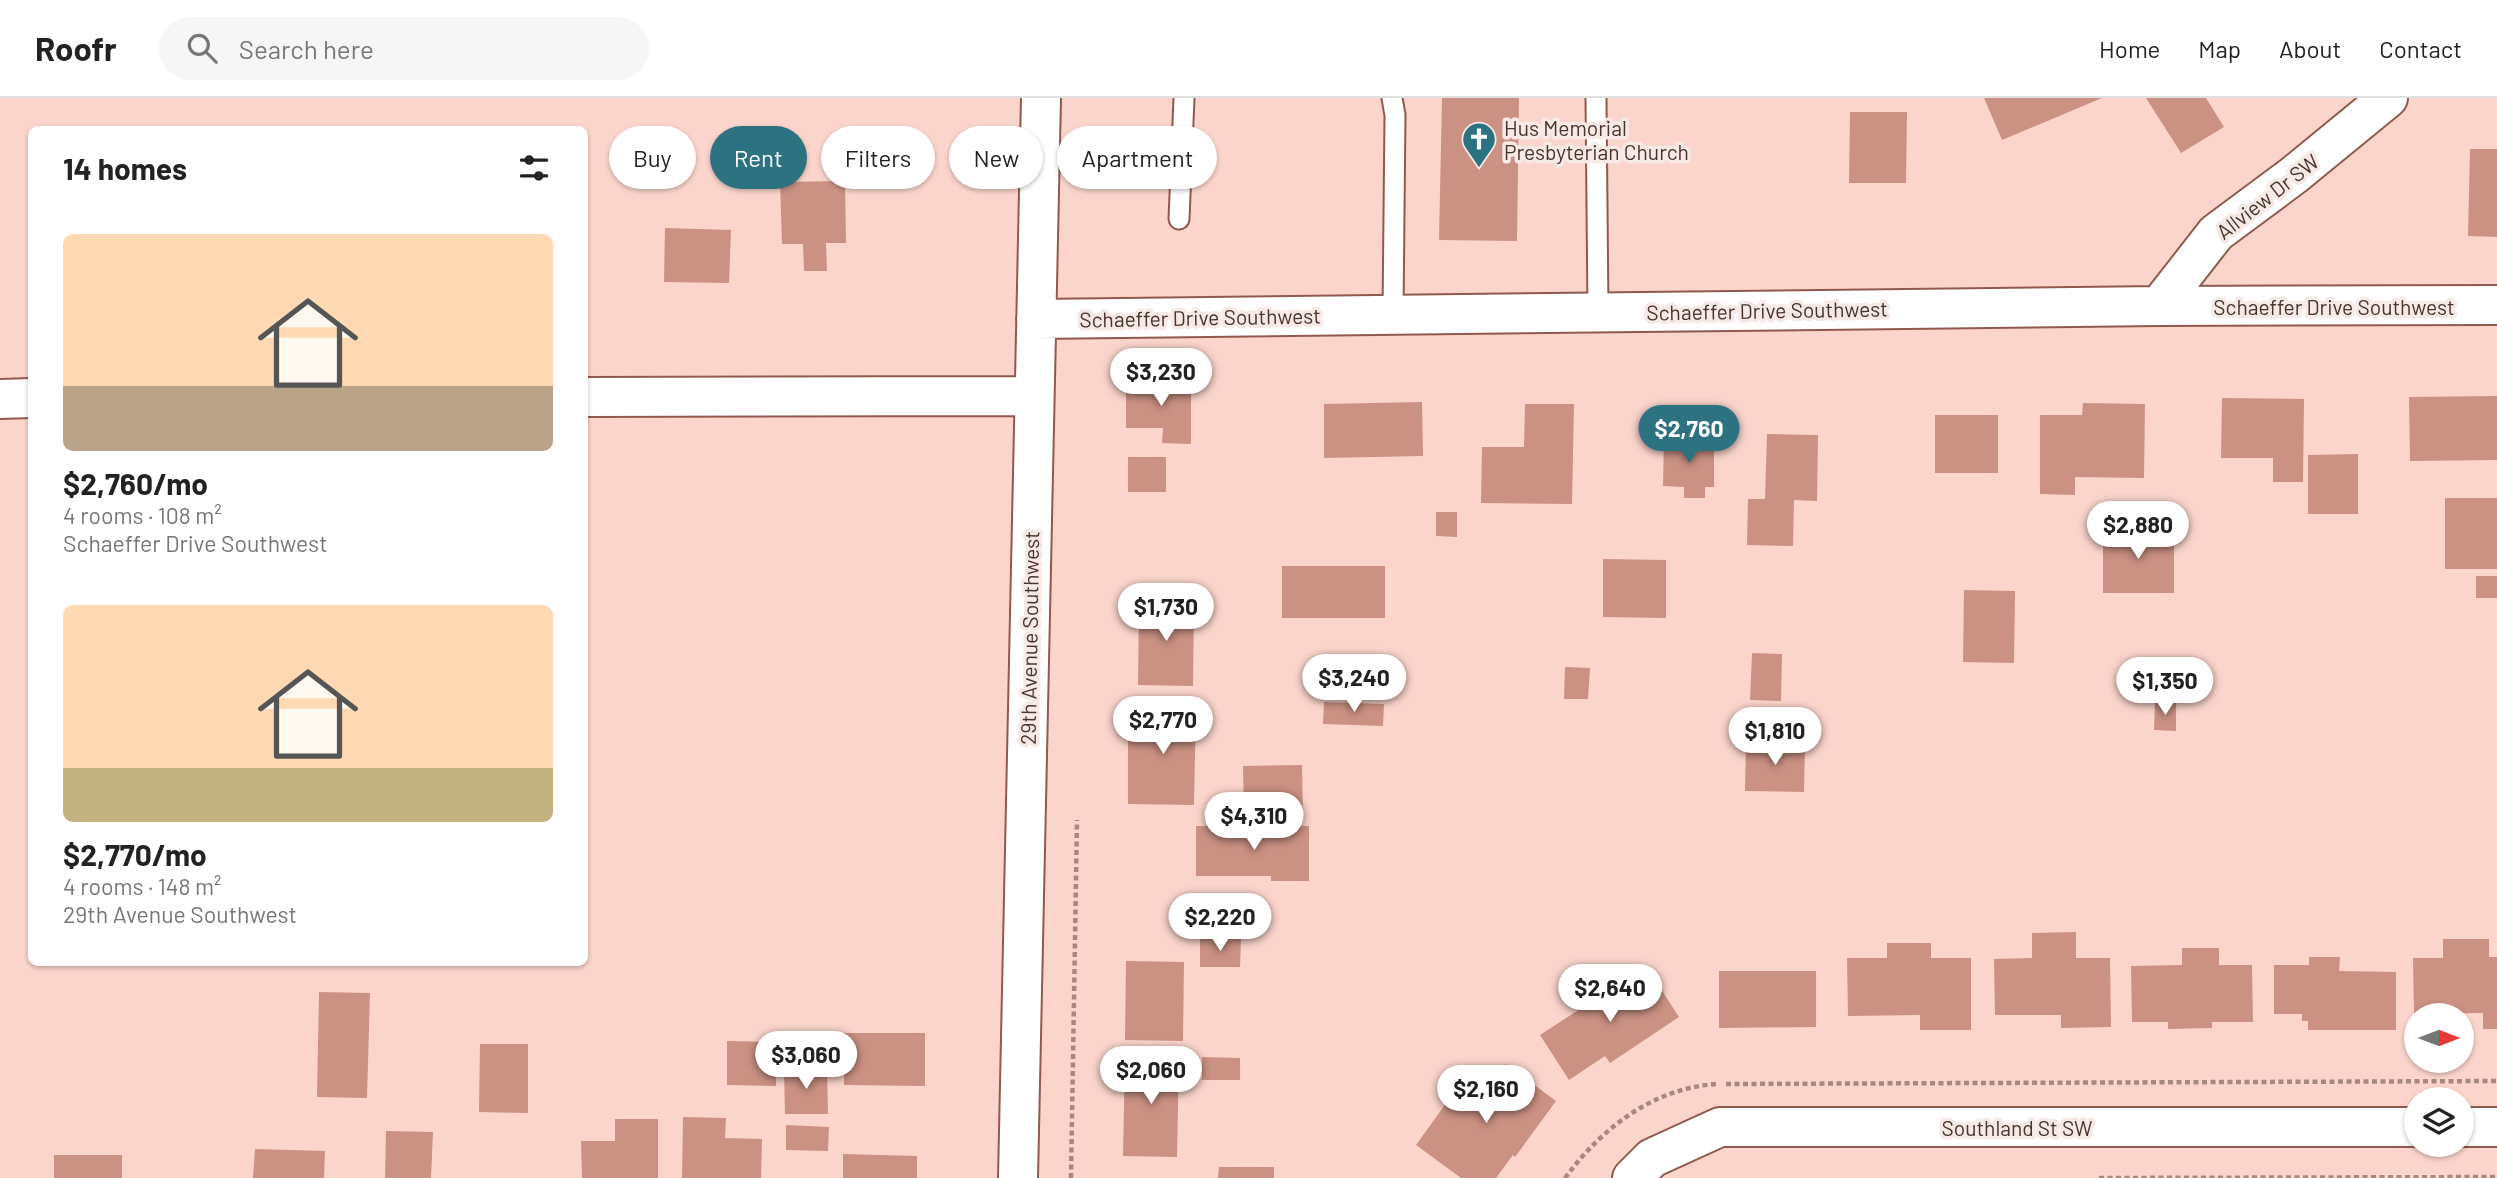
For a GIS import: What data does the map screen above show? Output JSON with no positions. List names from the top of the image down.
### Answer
{
  "streets": {
    "street": [
      "Allview Dr SW",
      "Schaeffer Drive Southwest",
      "29th Avenue Southwest",
      "Southland St SW"
    ]
  },
  "crossings": [
    ["Allview Dr SW", "Schaeffer Drive Southwest"],
    ["Schaeffer Drive Southwest", "29th Avenue Southwest"]
  ],
  "places": {
    "church": ["Hus Memorial Presbyterian Church"]
  },
  "north": "right",
  "page": {
    "header": "Roofr",
    "search": "Search here",
    "nav": [
      "Home",
      "Map",
      "About",
      "Contact"
    ],
    "chip": [
      "Buy",
      "Rent",
      "Filters",
      "New",
      "Apartment"
    ],
    "heading": "14 homes",
    "list": [
      {
        "name": "$2,760/mo",
        "note": "4 rooms · 108 m² · Schaeffer Drive Southwest"
      },
      {
        "name": "$2,770/mo",
        "note": "4 rooms · 148 m² · 29th Avenue Southwest"
      }
    ],
    "price": [
      "$3,230",
      "$2,760",
      "$2,880",
      "$1,730",
      "$3,240",
      "$1,350",
      "$2,770",
      "$1,810",
      "$4,310",
      "$2,220",
      "$2,640",
      "$3,060",
      "$2,060",
      "$2,160"
    ]
  }
}
